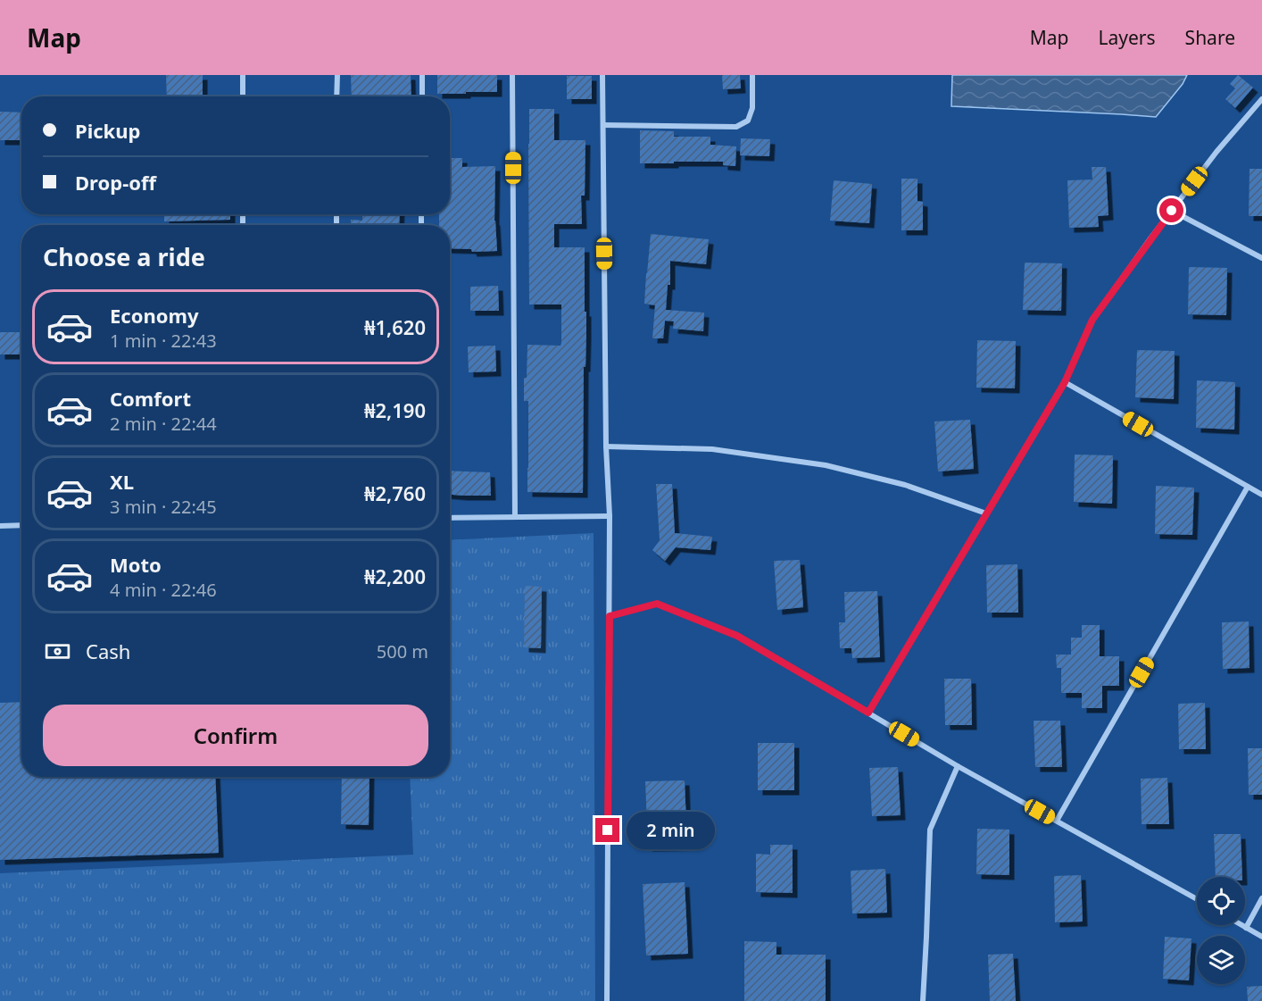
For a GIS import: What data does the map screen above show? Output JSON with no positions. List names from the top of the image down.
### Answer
{
  "page": {
    "header": "Map",
    "nav": ["Map", "Layers", "Share"],
    "banner": ["Pickup", "Drop-off"],
    "heading": "Choose a ride",
    "list": [
      {
        "name": "Economy",
        "note": "1 min · 22:43",
        "value": "₦1,620"
      },
      {
        "name": "Comfort",
        "note": "2 min · 22:44",
        "value": "₦2,190"
      },
      {
        "name": "XL",
        "note": "3 min · 22:45",
        "value": "₦2,760"
      },
      {
        "name": "Moto",
        "note": "4 min · 22:46",
        "value": "₦2,200"
      }
    ],
    "pay": ["Cash", "500 m"],
    "buttons": "Confirm",
    "bubble": "2 min"
  }
}
